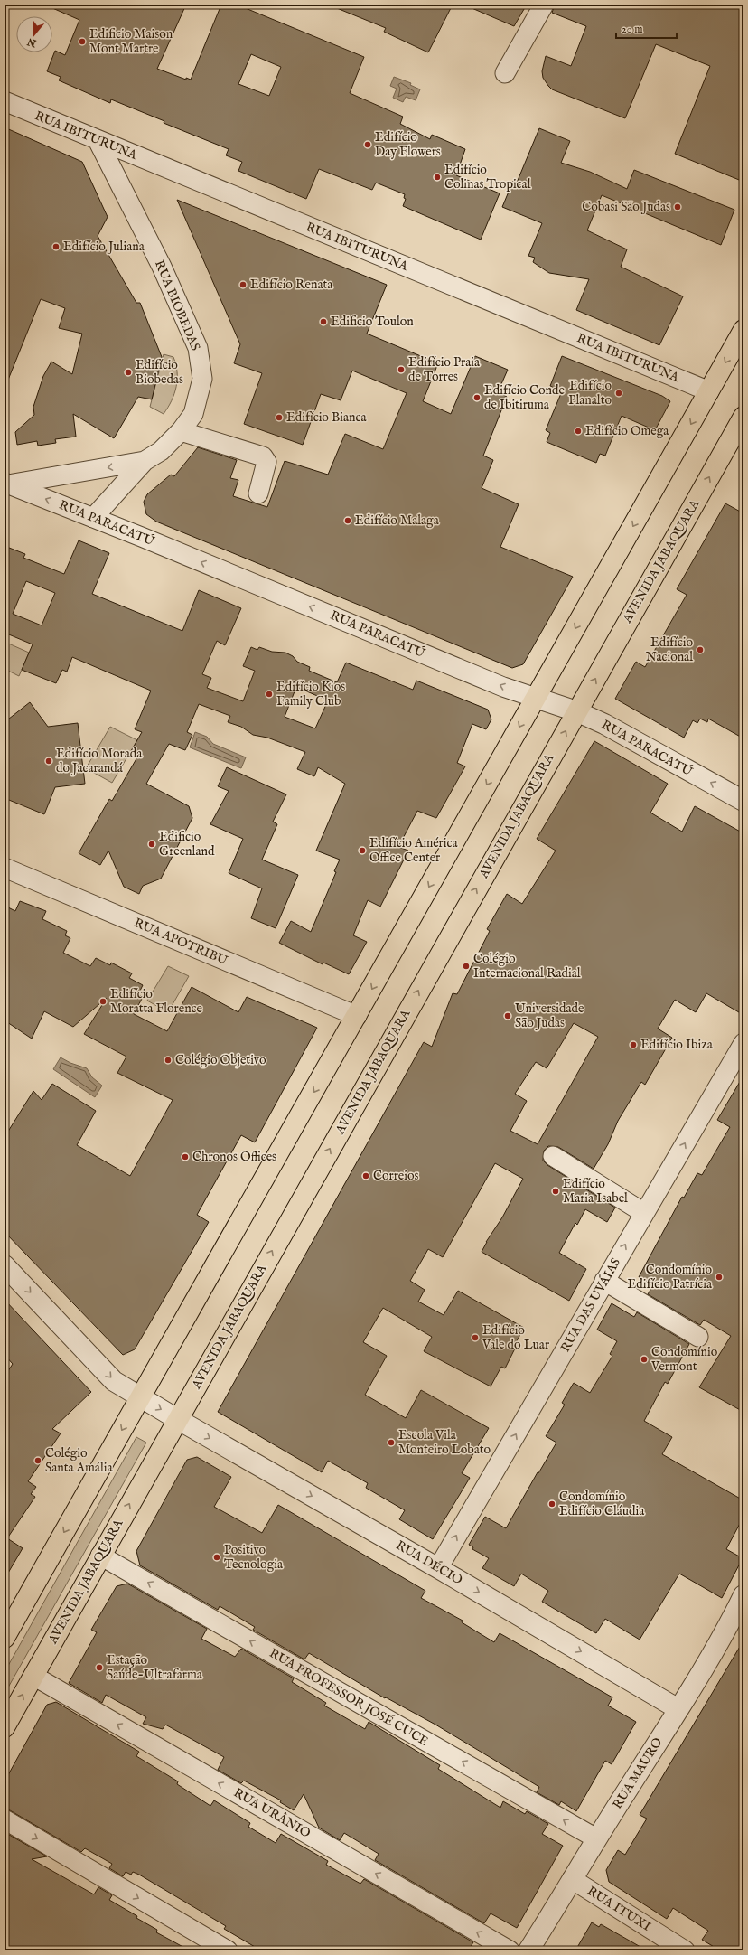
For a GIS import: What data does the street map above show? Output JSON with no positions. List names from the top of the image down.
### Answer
{
  "streets": {
    "main road": ["AVENIDA JABAQUARA"],
    "street": [
      "RUA IBITURUNA",
      "RUA BIOBEDAS",
      "RUA PARACATÚ",
      "RUA APOTRIBU",
      "RUA DAS UVÁIAS",
      "RUA DÉCIO",
      "RUA PROFESSOR JOSÉ CUCE",
      "RUA MAURO",
      "RUA URÂNIO",
      "RUA ITUXI"
    ]
  },
  "crossings": [
    ["RUA IBITURUNA", "RUA BIOBEDAS"],
    ["RUA BIOBEDAS", "RUA PARACATÚ"],
    ["RUA PARACATÚ", "AVENIDA JABAQUARA"],
    ["AVENIDA JABAQUARA", "RUA DÉCIO"],
    ["AVENIDA JABAQUARA", "RUA PROFESSOR JOSÉ CUCE"],
    ["AVENIDA JABAQUARA", "RUA URÂNIO"],
    ["RUA DAS UVÁIAS", "RUA DÉCIO"],
    ["RUA DÉCIO", "RUA MAURO"],
    ["RUA PROFESSOR JOSÉ CUCE", "RUA MAURO"],
    ["RUA MAURO", "RUA ITUXI"]
  ],
  "one_way": [
    "RUA PARACATÚ",
    "RUA DAS UVÁIAS",
    "RUA DÉCIO",
    "RUA PROFESSOR JOSÉ CUCE"
  ],
  "places": [
    "Edificio Maison Mont Martre",
    "Edifício Day Flowers",
    "Edifício Colinas Tropical",
    "Cobasi São Judas",
    "Edifício Juliana",
    "Edifício Renata",
    "Edificio Toulon",
    "Edifício Praia de Torres",
    "Edifício Biobedas",
    "Edifício Planalto",
    "Edifício Conde de Ibitiruma",
    "Edifício Bianca",
    "Edifício Omega",
    "Edifício Malaga",
    "Edifício Nacional",
    "Edifício Kios Family Club",
    "Edifício Morada do Jacarandá",
    "Edificio Greenland",
    "Edifício América Office Center",
    "Colégio Internacional Radial",
    "Edifício Moratta Florence",
    "Universidade São Judas",
    "Edifício Ibiza",
    "Colégio Objetivo",
    "Chronos Offices",
    "Correios",
    "Edifício Maria Isabel",
    "Condomínio Edifício Patrícia",
    "Edifício Vale do Luar",
    "Condomínio Vermont",
    "Escola Vila Monteiro Lobato",
    "Colégio Santa Amália",
    "Condomínio Edifício Cláudia",
    "Positivo Tecnologia",
    "Estação Saúde-Ultrafarma"
  ],
  "scale_bar": "20 m",
  "north": "bottom"
}
